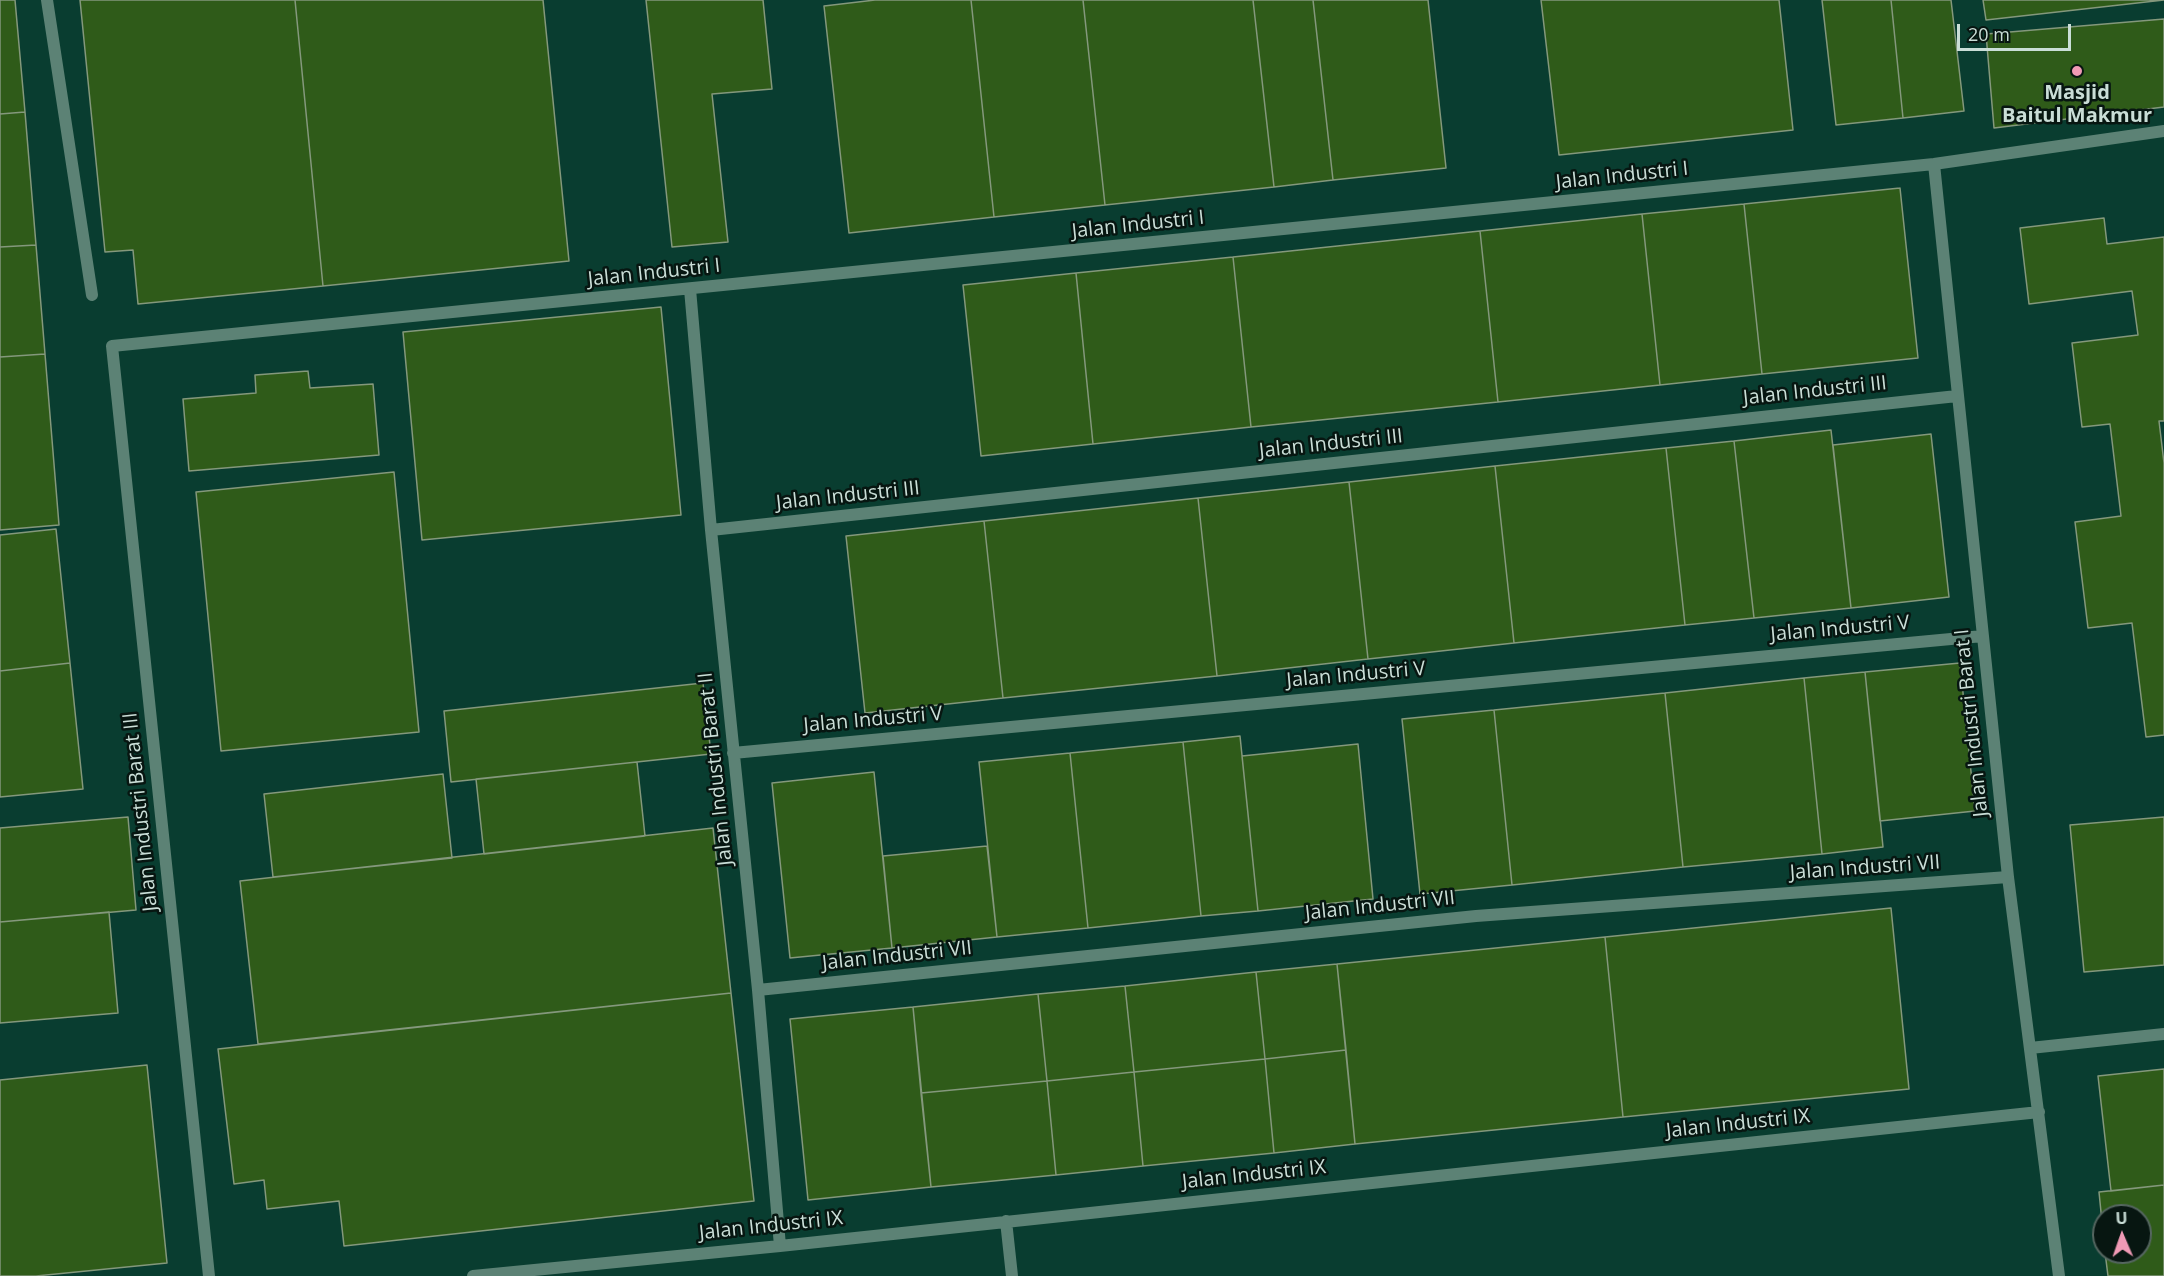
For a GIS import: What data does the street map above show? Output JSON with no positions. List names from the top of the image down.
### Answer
{
  "streets": {
    "lane": [
      "Jalan Industri I",
      "Jalan Industri III",
      "Jalan Industri V",
      "Jalan Industri Barat I",
      "Jalan Industri Barat II",
      "Jalan Industri Barat III",
      "Jalan Industri VII",
      "Jalan Industri IX"
    ]
  },
  "crossings": [
    ["Jalan Industri I", "Jalan Industri Barat I"],
    ["Jalan Industri I", "Jalan Industri Barat II"],
    ["Jalan Industri I", "Jalan Industri Barat III"],
    ["Jalan Industri III", "Jalan Industri Barat I"],
    ["Jalan Industri III", "Jalan Industri Barat II"],
    ["Jalan Industri V", "Jalan Industri Barat I"],
    ["Jalan Industri V", "Jalan Industri Barat II"],
    ["Jalan Industri Barat I", "Jalan Industri VII"],
    ["Jalan Industri Barat I", "Jalan Industri IX"],
    ["Jalan Industri Barat II", "Jalan Industri VII"],
    ["Jalan Industri Barat II", "Jalan Industri IX"]
  ],
  "places": ["Masjid Baitul Makmur"],
  "scale_bar": "20 m",
  "north": "top"
}
